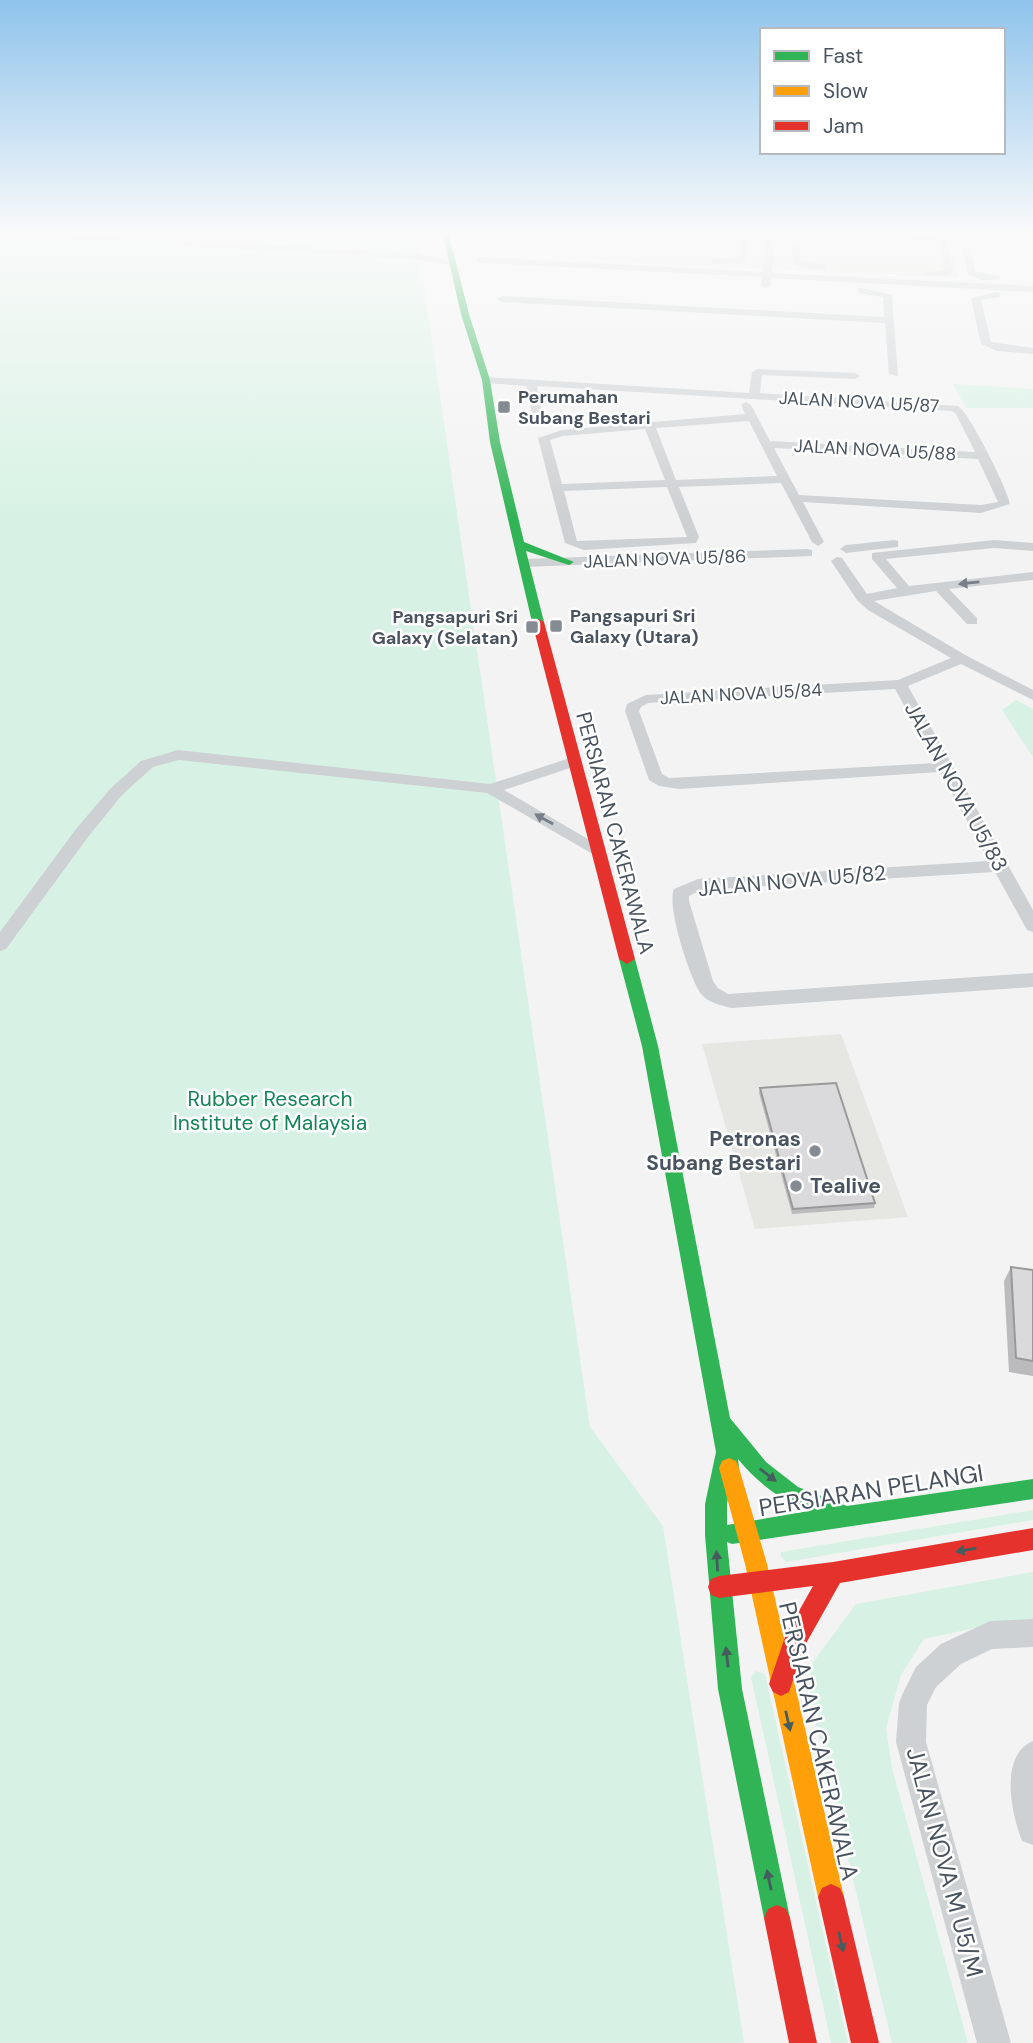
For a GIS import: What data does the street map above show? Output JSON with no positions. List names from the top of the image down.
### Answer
{
  "streets": {
    "street": [
      "JALAN NOVA U5/87",
      "JALAN NOVA U5/88",
      "JALAN NOVA U5/86",
      "JALAN NOVA U5/84",
      "JALAN NOVA U5/83",
      "PERSIARAN CAKERAWALA",
      "JALAN NOVA U5/82",
      "PERSIARAN PELANGI",
      "JALAN NOVA M U5/M"
    ]
  },
  "crossings": [
    ["JALAN NOVA U5/87", "JALAN NOVA U5/88"],
    ["JALAN NOVA U5/87", "PERSIARAN CAKERAWALA"],
    ["JALAN NOVA U5/86", "PERSIARAN CAKERAWALA"],
    ["JALAN NOVA U5/84", "JALAN NOVA U5/83"],
    ["JALAN NOVA U5/83", "JALAN NOVA U5/82"],
    ["PERSIARAN CAKERAWALA", "PERSIARAN PELANGI"]
  ],
  "parks": ["Rubber Research Institute of Malaysia"],
  "places": {
    "transit": ["Perumahan Subang Bestari", "Pangsapuri Sri Galaxy (Utara)", "Pangsapuri Sri Galaxy (Selatan)"],
    "other": ["Petronas Subang Bestari", "Tealive"]
  },
  "legend": ["Fast", "Slow", "Jam"]
}
